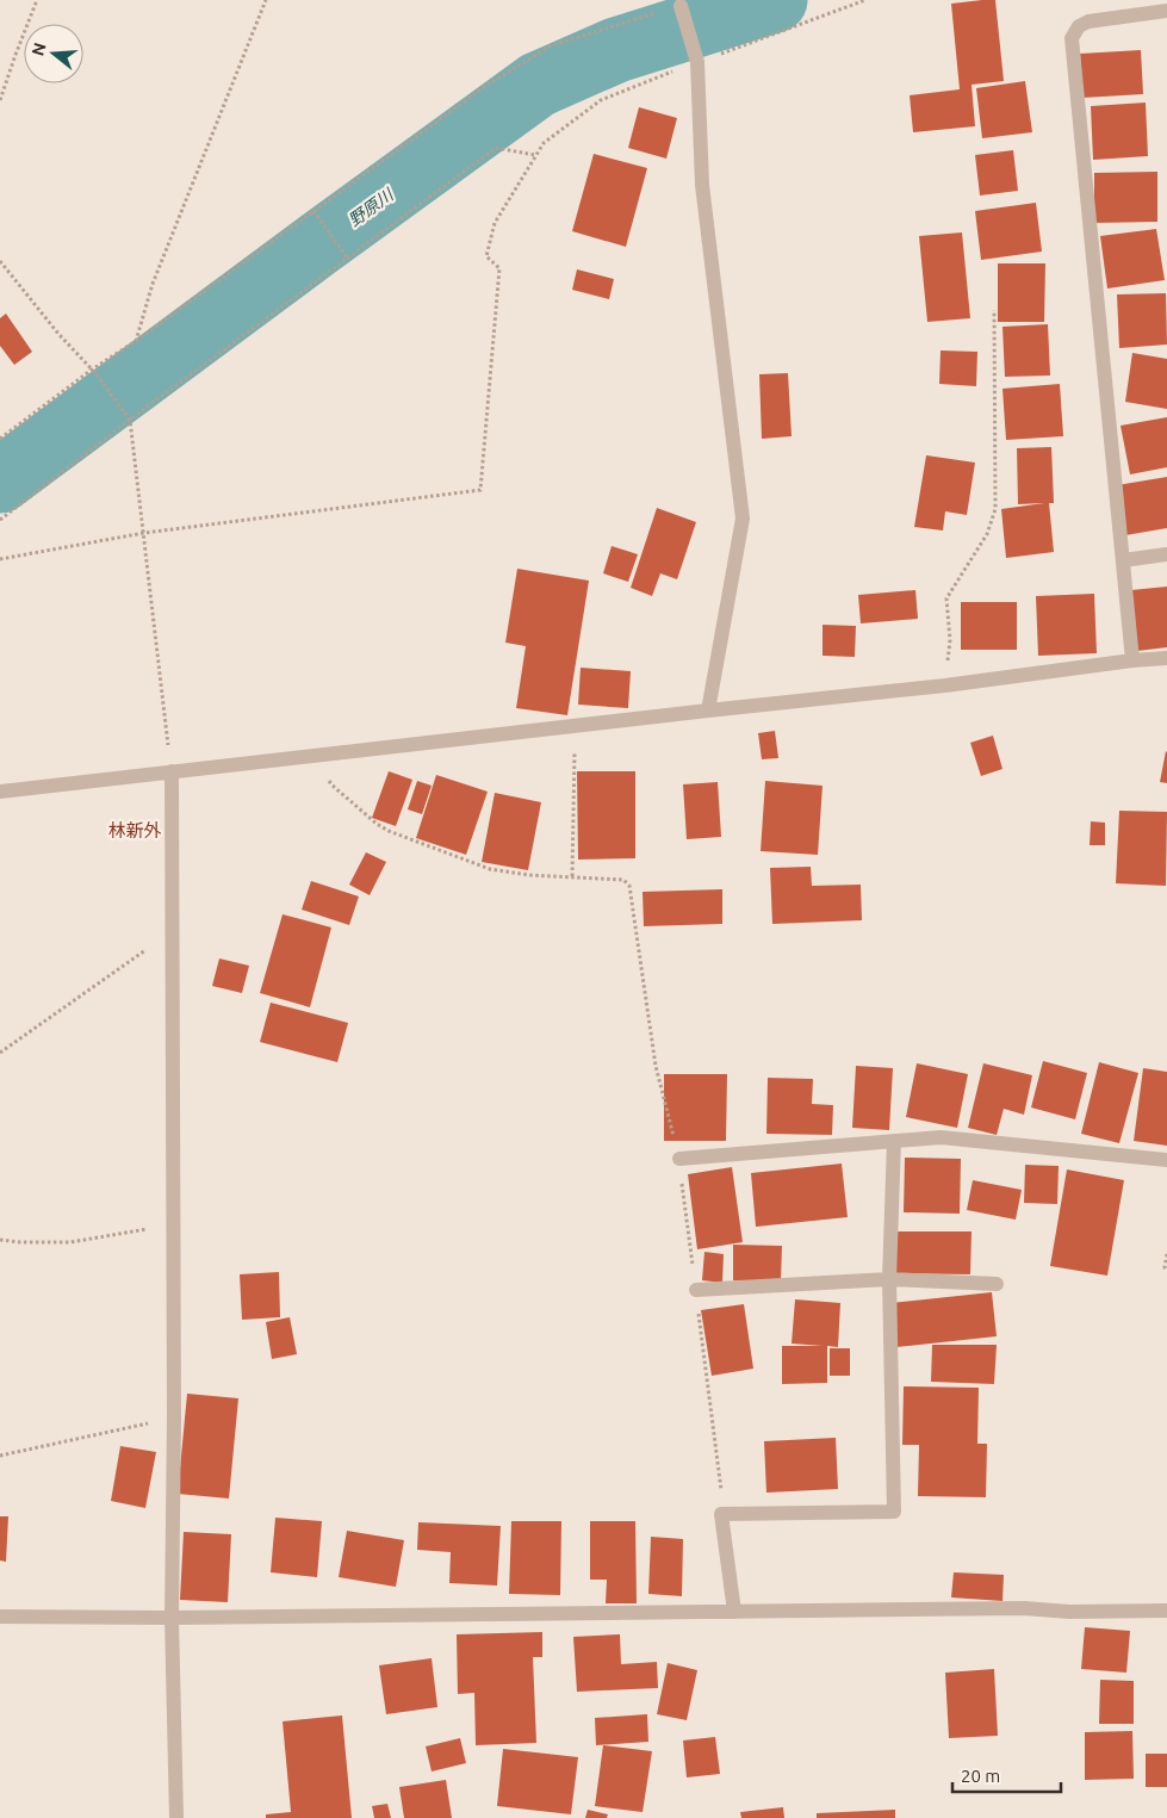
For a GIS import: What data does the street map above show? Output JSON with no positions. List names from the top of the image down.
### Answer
{
  "districts": ["林新外"],
  "water": ["野原川"],
  "scale_bar": "20 m",
  "north": "left"
}
